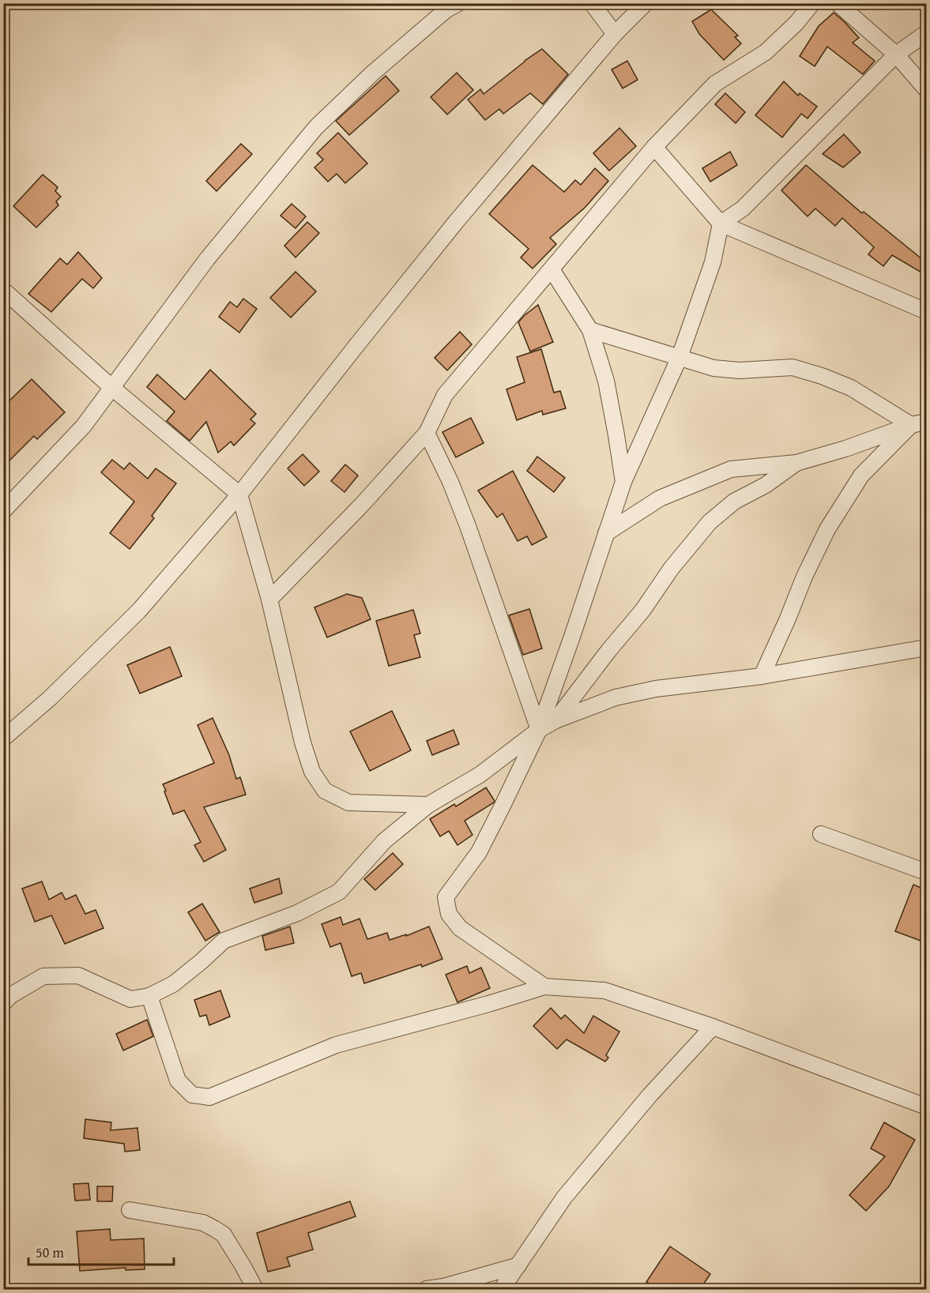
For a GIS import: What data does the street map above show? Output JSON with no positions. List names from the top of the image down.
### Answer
{
  "scale_bar": "50 m"
}
